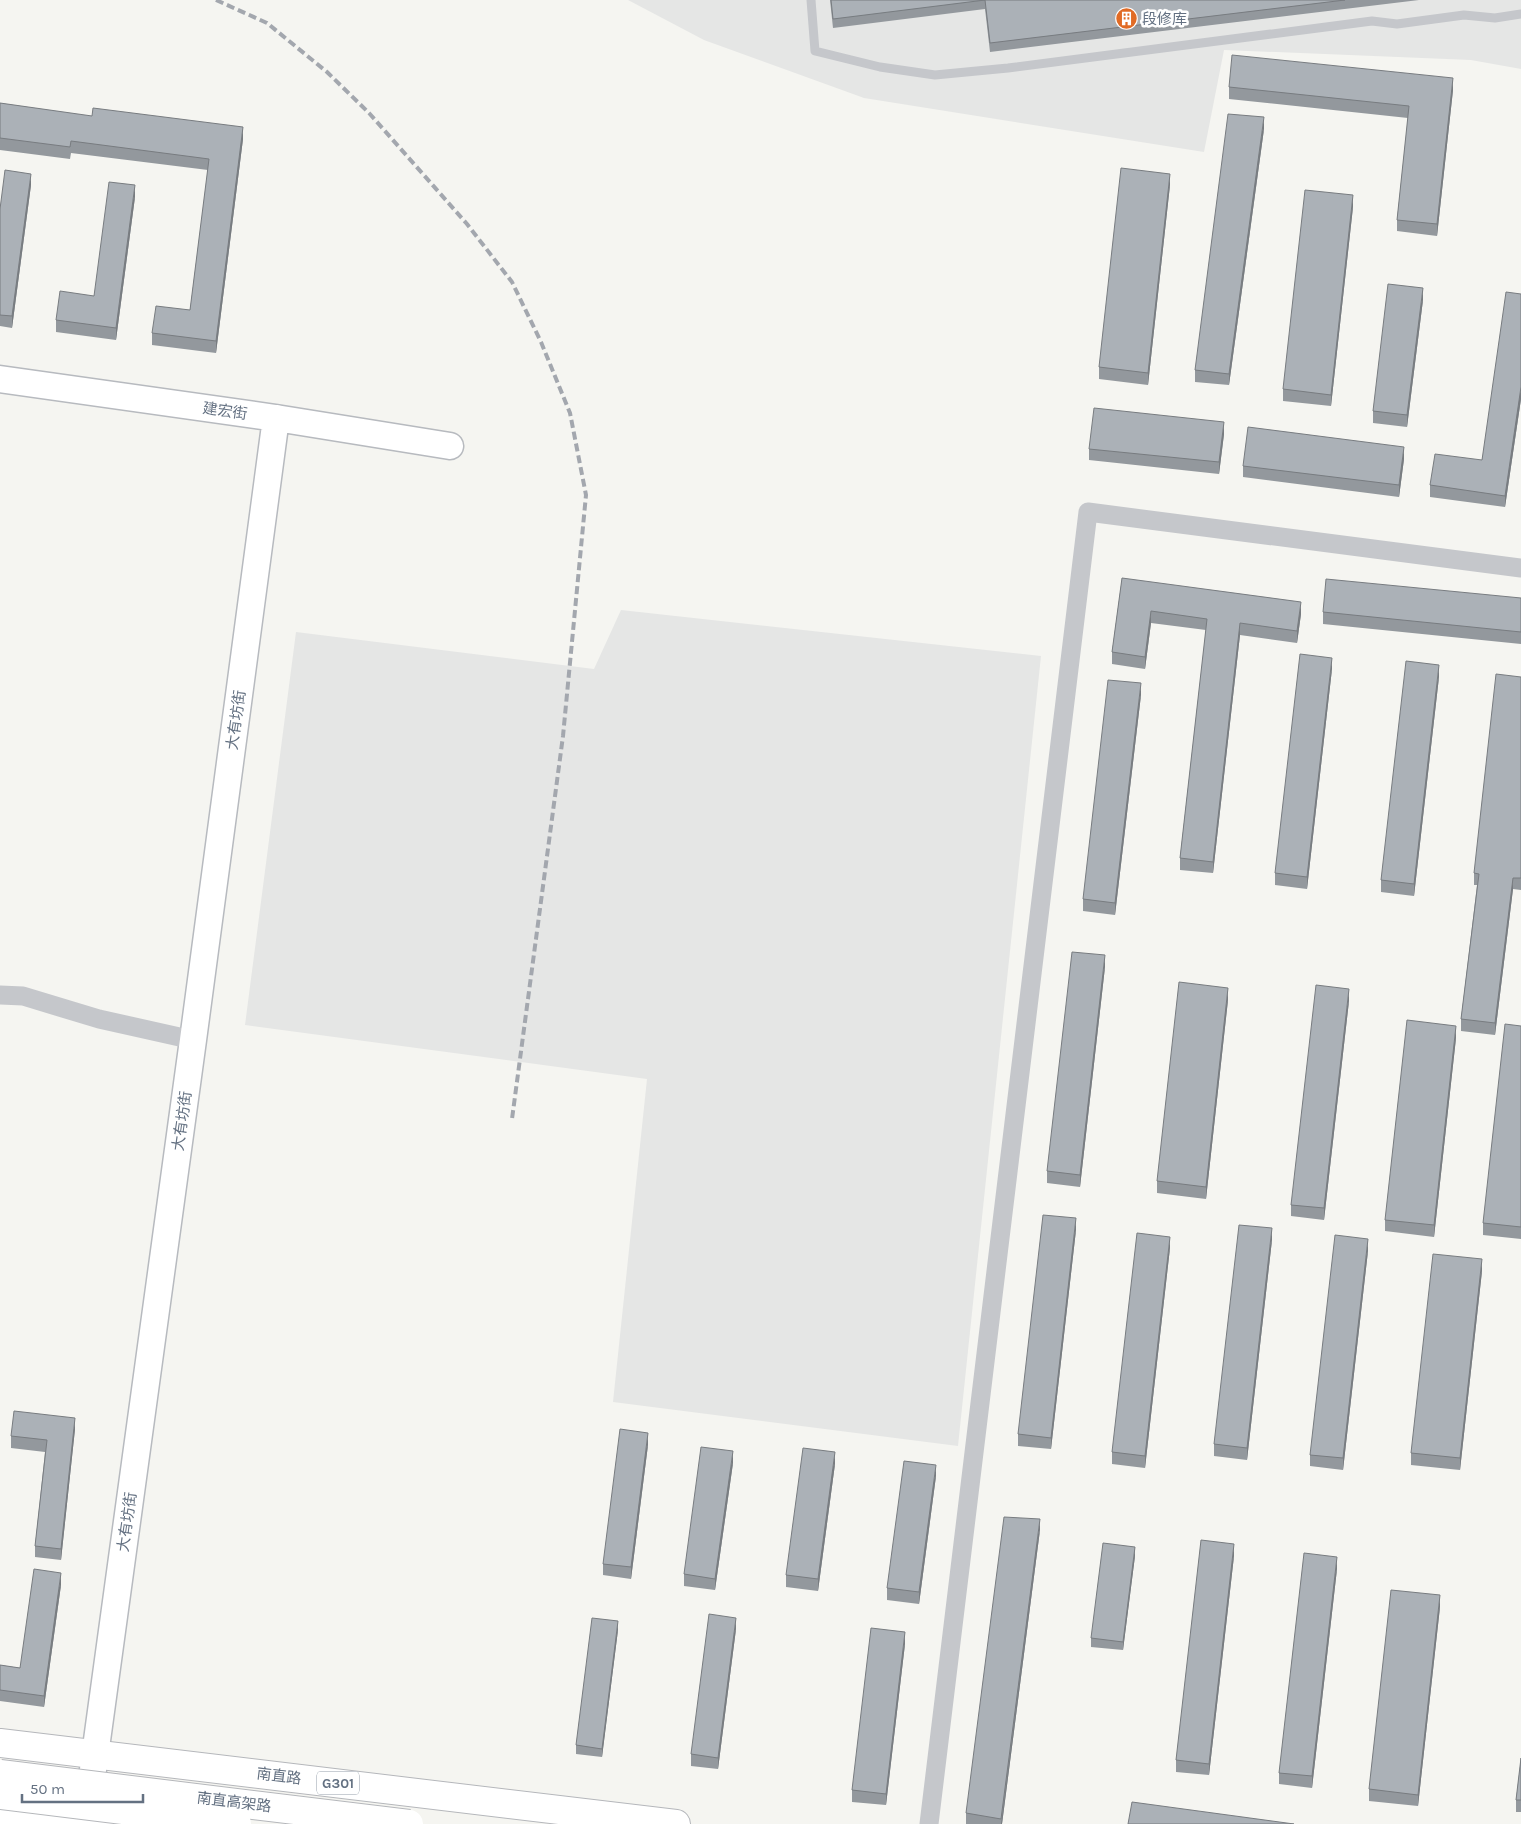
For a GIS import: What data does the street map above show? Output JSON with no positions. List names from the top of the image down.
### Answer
{
  "streets": {
    "highway": ["南直路", "G301", "南直高架路"],
    "main road": ["建宏街", "大有坊街"]
  },
  "crossings": [
    ["建宏街", "大有坊街"],
    ["大有坊街", "南直路"]
  ],
  "places": {
    "building": ["段修库"]
  },
  "scale_bar": "50 m"
}
